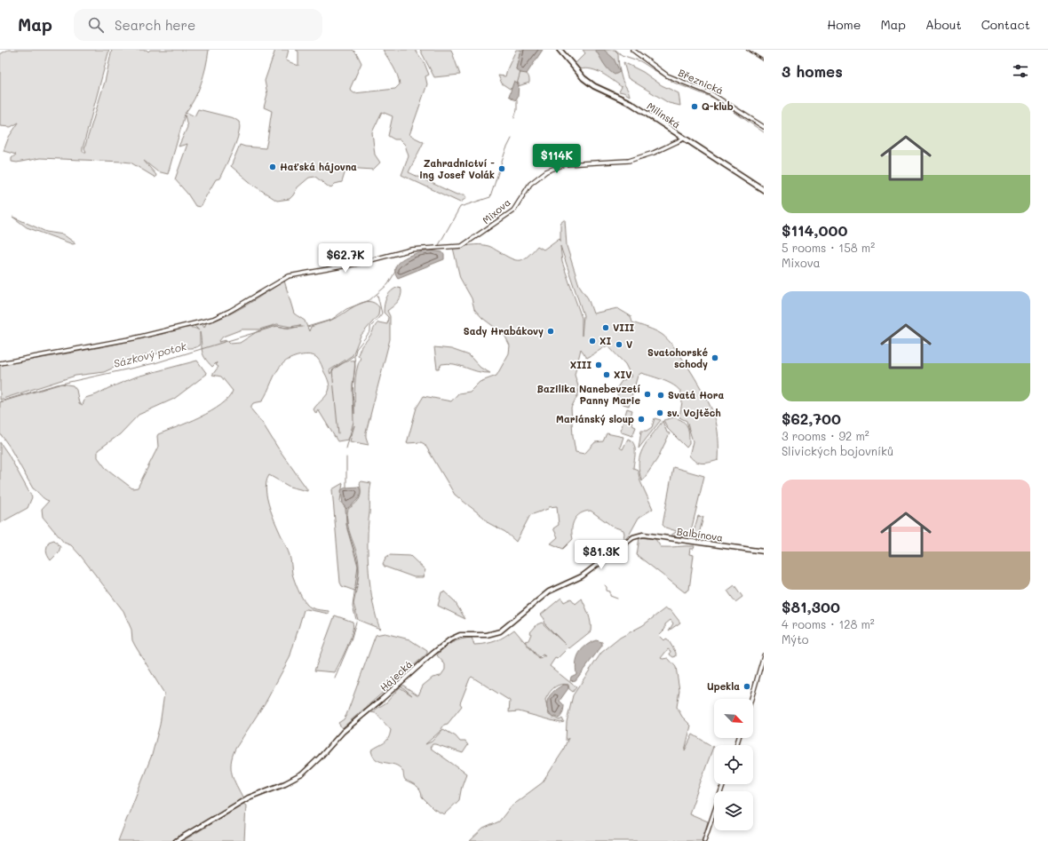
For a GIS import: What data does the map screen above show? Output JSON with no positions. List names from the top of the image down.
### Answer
{
  "streets": {
    "main road": ["Milínská", "Balbínova", "Hájecká"],
    "street": ["Březnická", "Mixova"]
  },
  "crossings": [
    ["Milínská", "Mixova"],
    ["Balbínova", "Hájecká"]
  ],
  "water": ["Sázkový potok"],
  "places": [
    "Q-klub",
    "Haťská hájovna",
    "Zahradnictví - ing Josef Volák",
    "VIII",
    "Sady Hrabákovy",
    "XI",
    "V",
    "Svatohorské schody",
    "XIII",
    "XIV",
    "Bazilika Nanebevzetí Panny Marie",
    "Svatá Hora",
    "sv. Vojtěch",
    "Mariánský sloup",
    "Upekla"
  ],
  "north": "bottom right",
  "page": {
    "header": "Map",
    "search": "Search here",
    "nav": [
      "Home",
      "Map",
      "About",
      "Contact"
    ],
    "heading": "3 homes",
    "list": [
      {
        "name": "$114,000",
        "note": "5 rooms · 158 m² · Mixova"
      },
      {
        "name": "$62,700",
        "note": "3 rooms · 92 m² · Slivických bojovníků"
      },
      {
        "name": "$81,300",
        "note": "4 rooms · 128 m² · Mýto"
      }
    ],
    "price": ["$114K", "$62.7K", "$81.3K"]
  }
}
